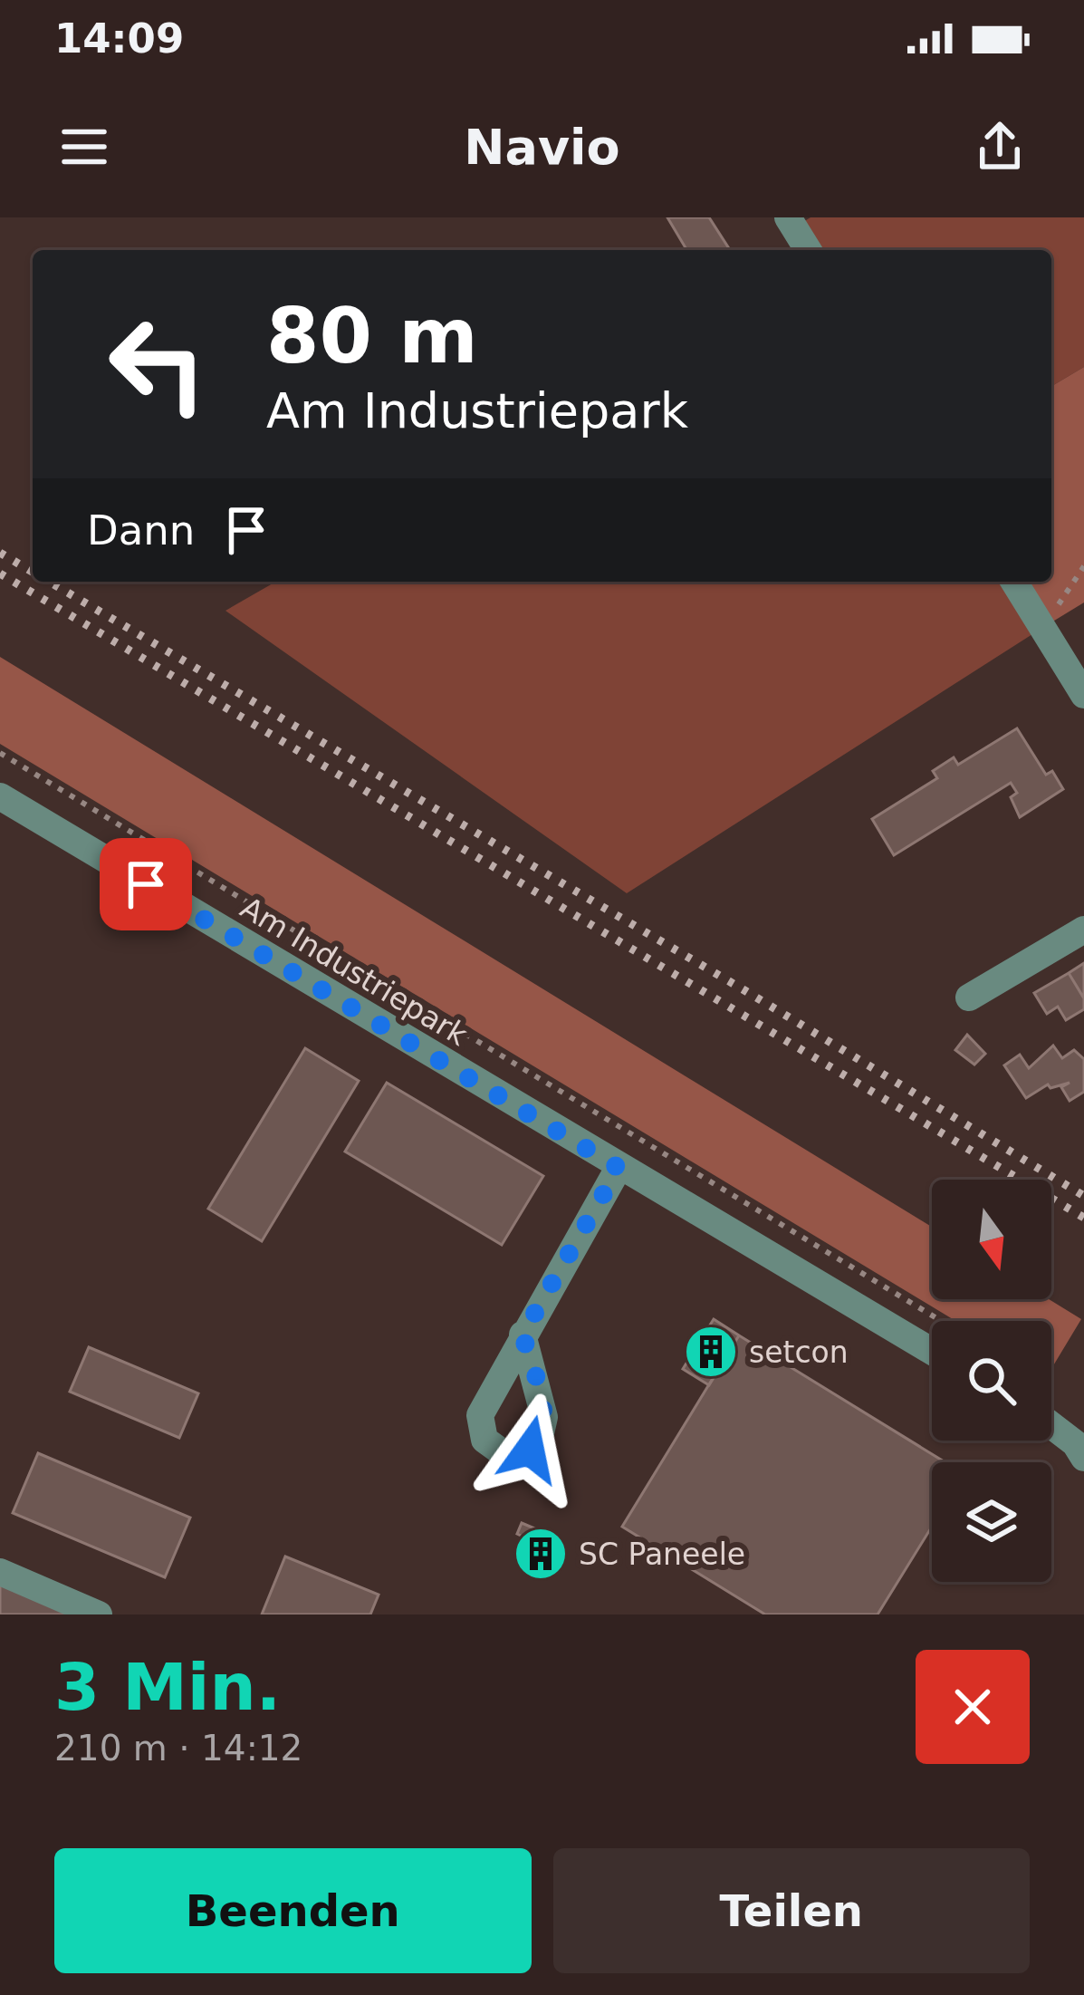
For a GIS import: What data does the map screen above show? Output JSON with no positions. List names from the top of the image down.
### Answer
{
  "streets": {
    "street": ["Am Industriepark"]
  },
  "places": {
    "building": ["setcon", "SC Paneele"]
  },
  "north": "bottom",
  "page": {
    "status": "14:09",
    "header": "Navio",
    "turn": ["80 m", "Am Industriepark"],
    "then": "Dann",
    "heading": ["3 Min.", "210 m · 14:12"],
    "buttons": ["Beenden", "Teilen"]
  }
}
